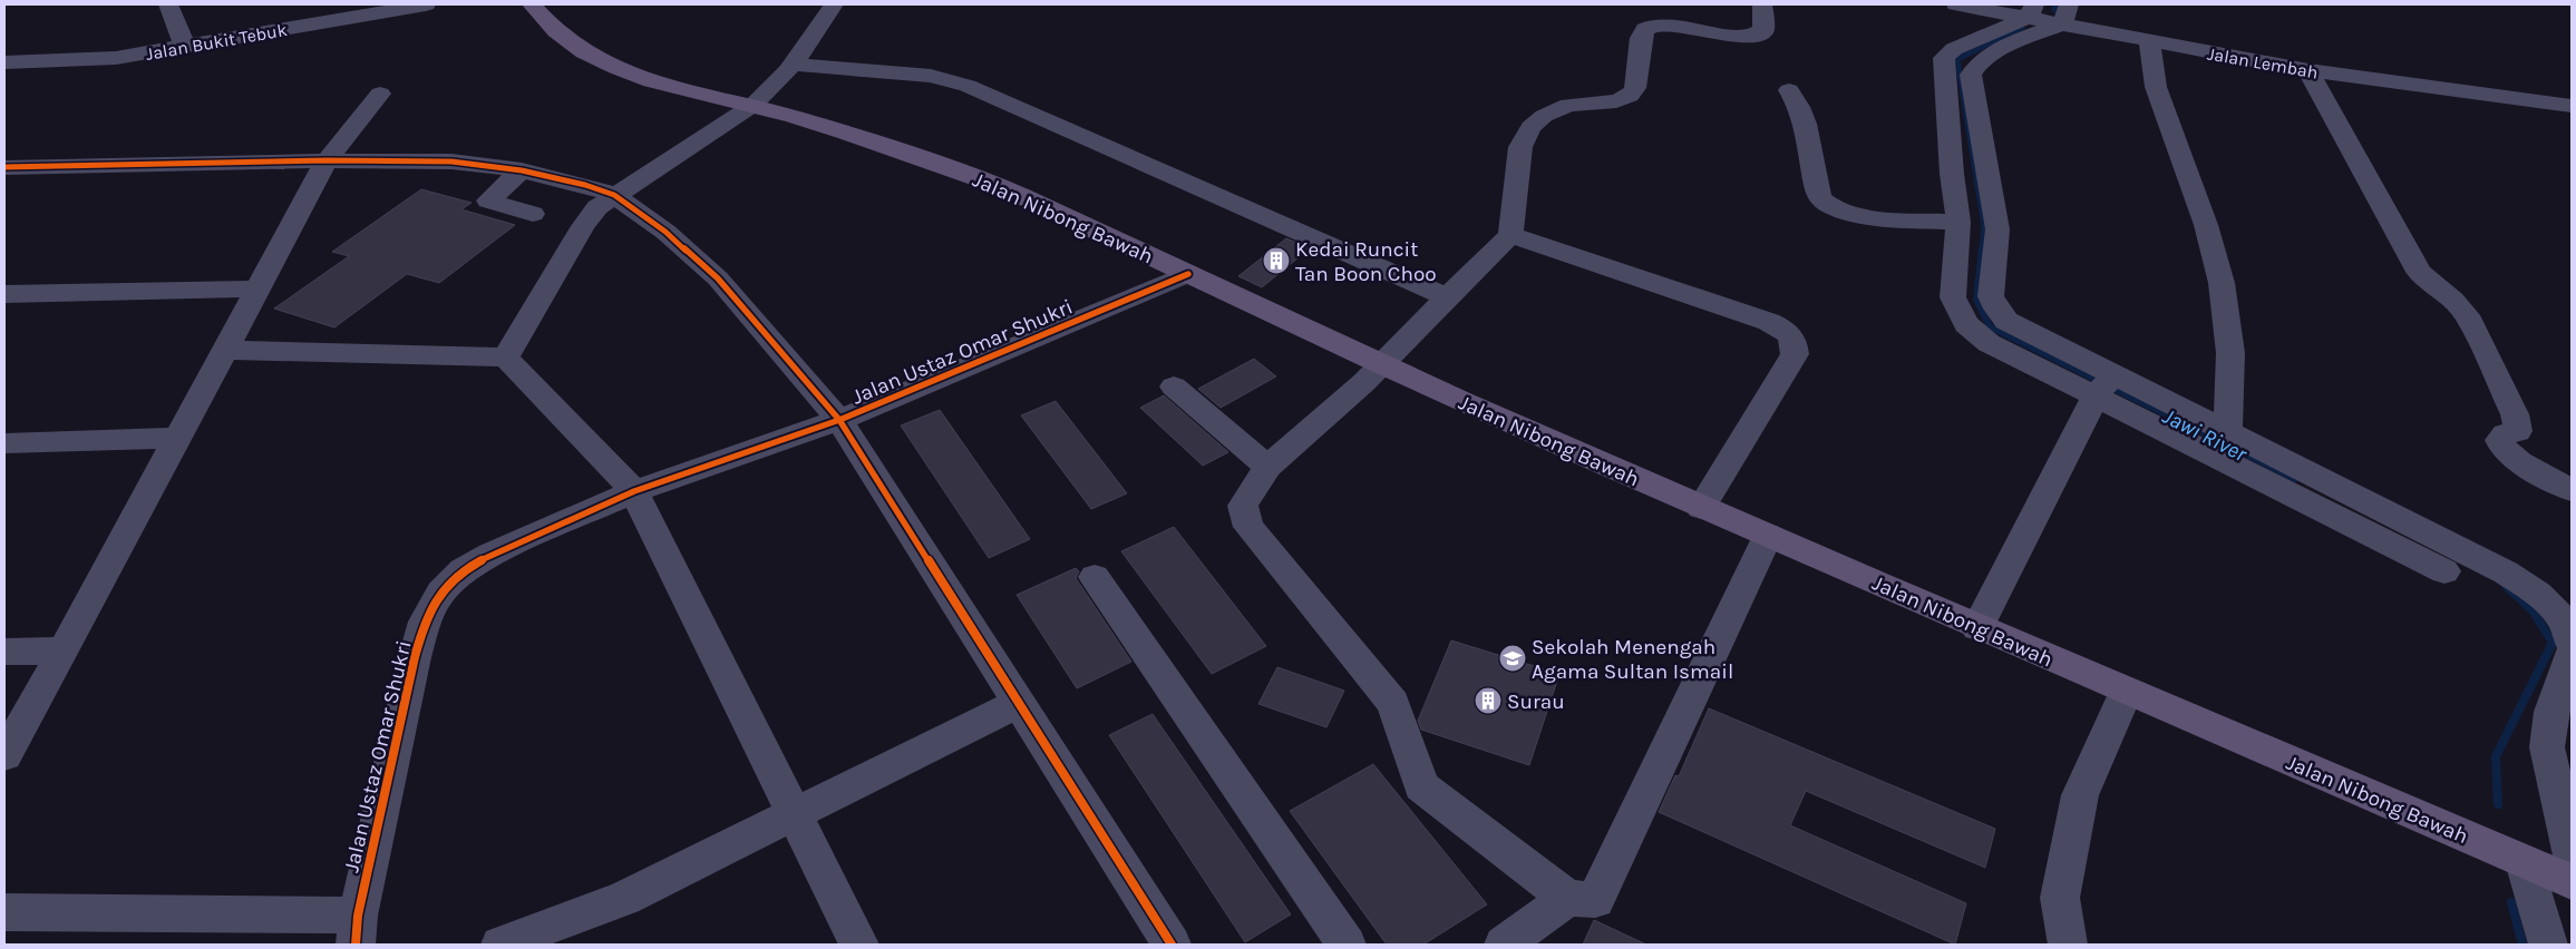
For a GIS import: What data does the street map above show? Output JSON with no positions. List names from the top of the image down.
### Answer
{
  "streets": {
    "main road": ["Jalan Nibong Bawah"],
    "street": ["Jalan Bukit Tebuk", "Jalan Lembah", "Jalan Ustaz Omar Shukri"]
  },
  "crossings": [
    ["Jalan Nibong Bawah", "Jalan Ustaz Omar Shukri"]
  ],
  "water": ["Jawi River"],
  "places": {
    "building": ["Kedai Runcit Tan Boon Choo", "Surau"],
    "school or university": ["Sekolah Menengah Agama Sultan Ismail"]
  }
}
